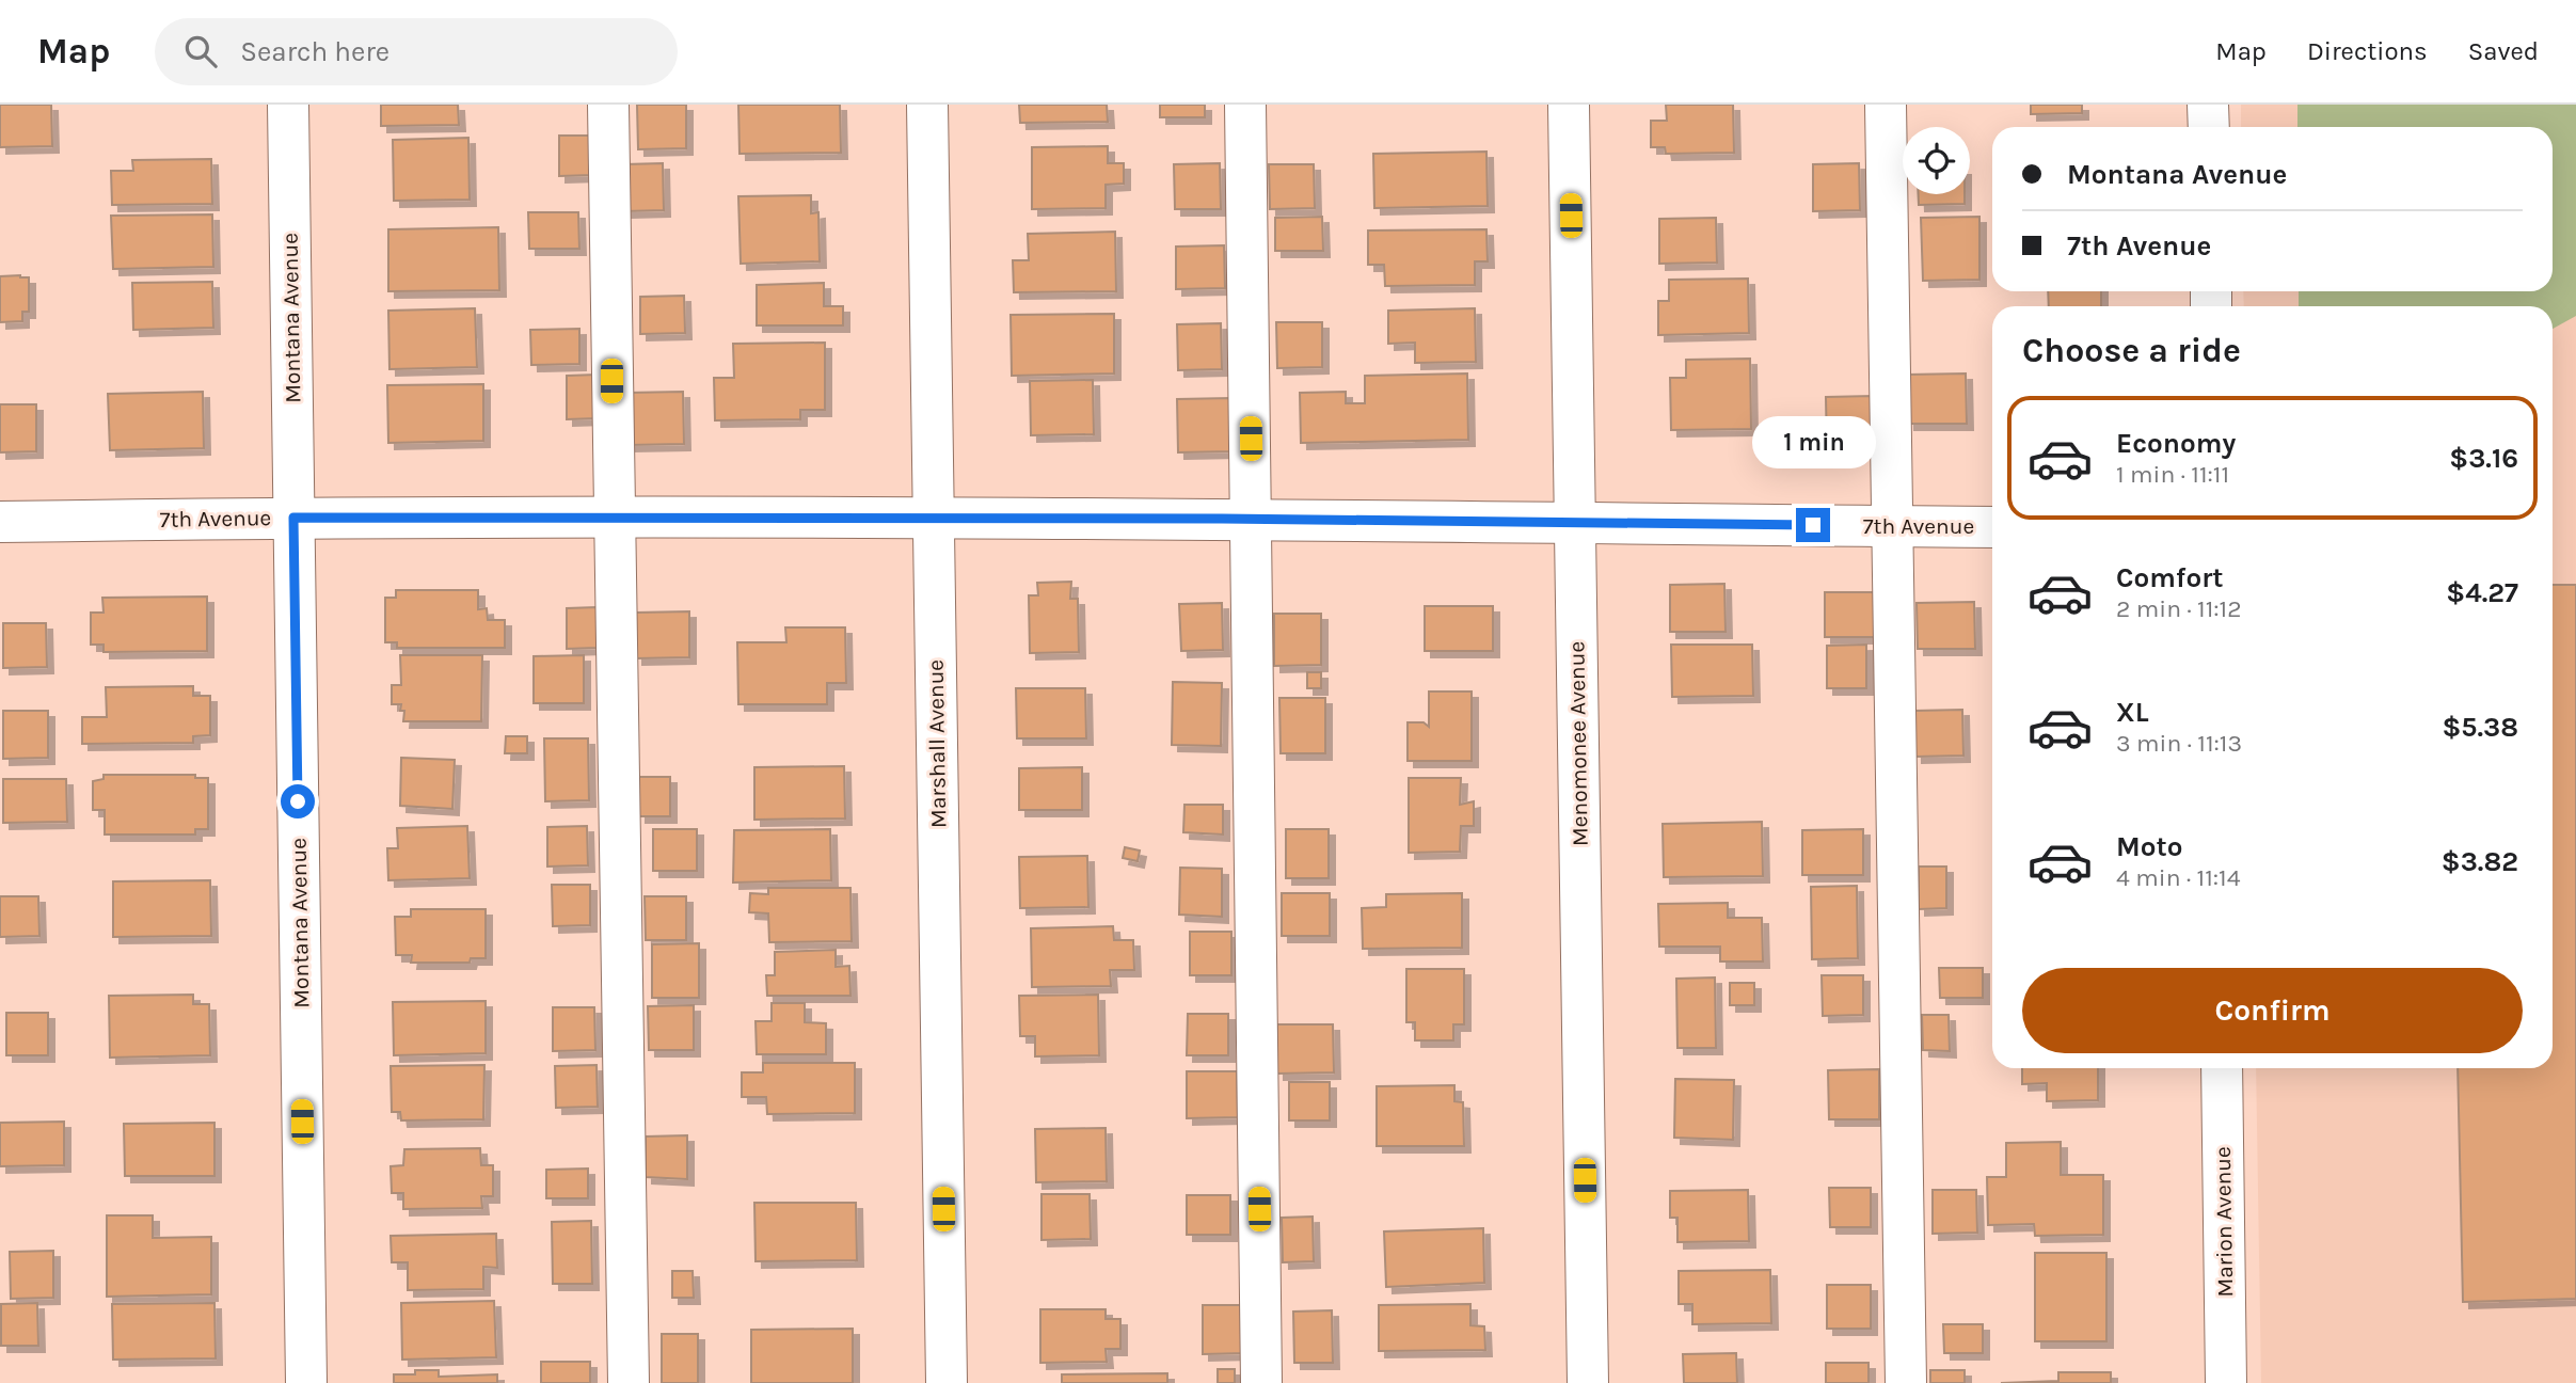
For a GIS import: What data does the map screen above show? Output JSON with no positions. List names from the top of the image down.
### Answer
{
  "streets": {
    "street": [
      "Montana Avenue",
      "7th Avenue",
      "Marshall Avenue",
      "Menomonee Avenue",
      "Marion Avenue"
    ]
  },
  "crossings": [
    ["Montana Avenue", "7th Avenue"],
    ["7th Avenue", "Marshall Avenue"],
    ["7th Avenue", "Menomonee Avenue"]
  ],
  "page": {
    "header": "Map",
    "search": "Search here",
    "nav": ["Map", "Directions", "Saved"],
    "banner": ["Montana Avenue", "7th Avenue"],
    "heading": "Choose a ride",
    "list": [
      {
        "name": "Economy",
        "note": "1 min · 11:11",
        "value": "$3.16"
      },
      {
        "name": "Comfort",
        "note": "2 min · 11:12",
        "value": "$4.27"
      },
      {
        "name": "XL",
        "note": "3 min · 11:13",
        "value": "$5.38"
      },
      {
        "name": "Moto",
        "note": "4 min · 11:14",
        "value": "$3.82"
      }
    ],
    "bubble": "1 min",
    "buttons": "Confirm"
  }
}
